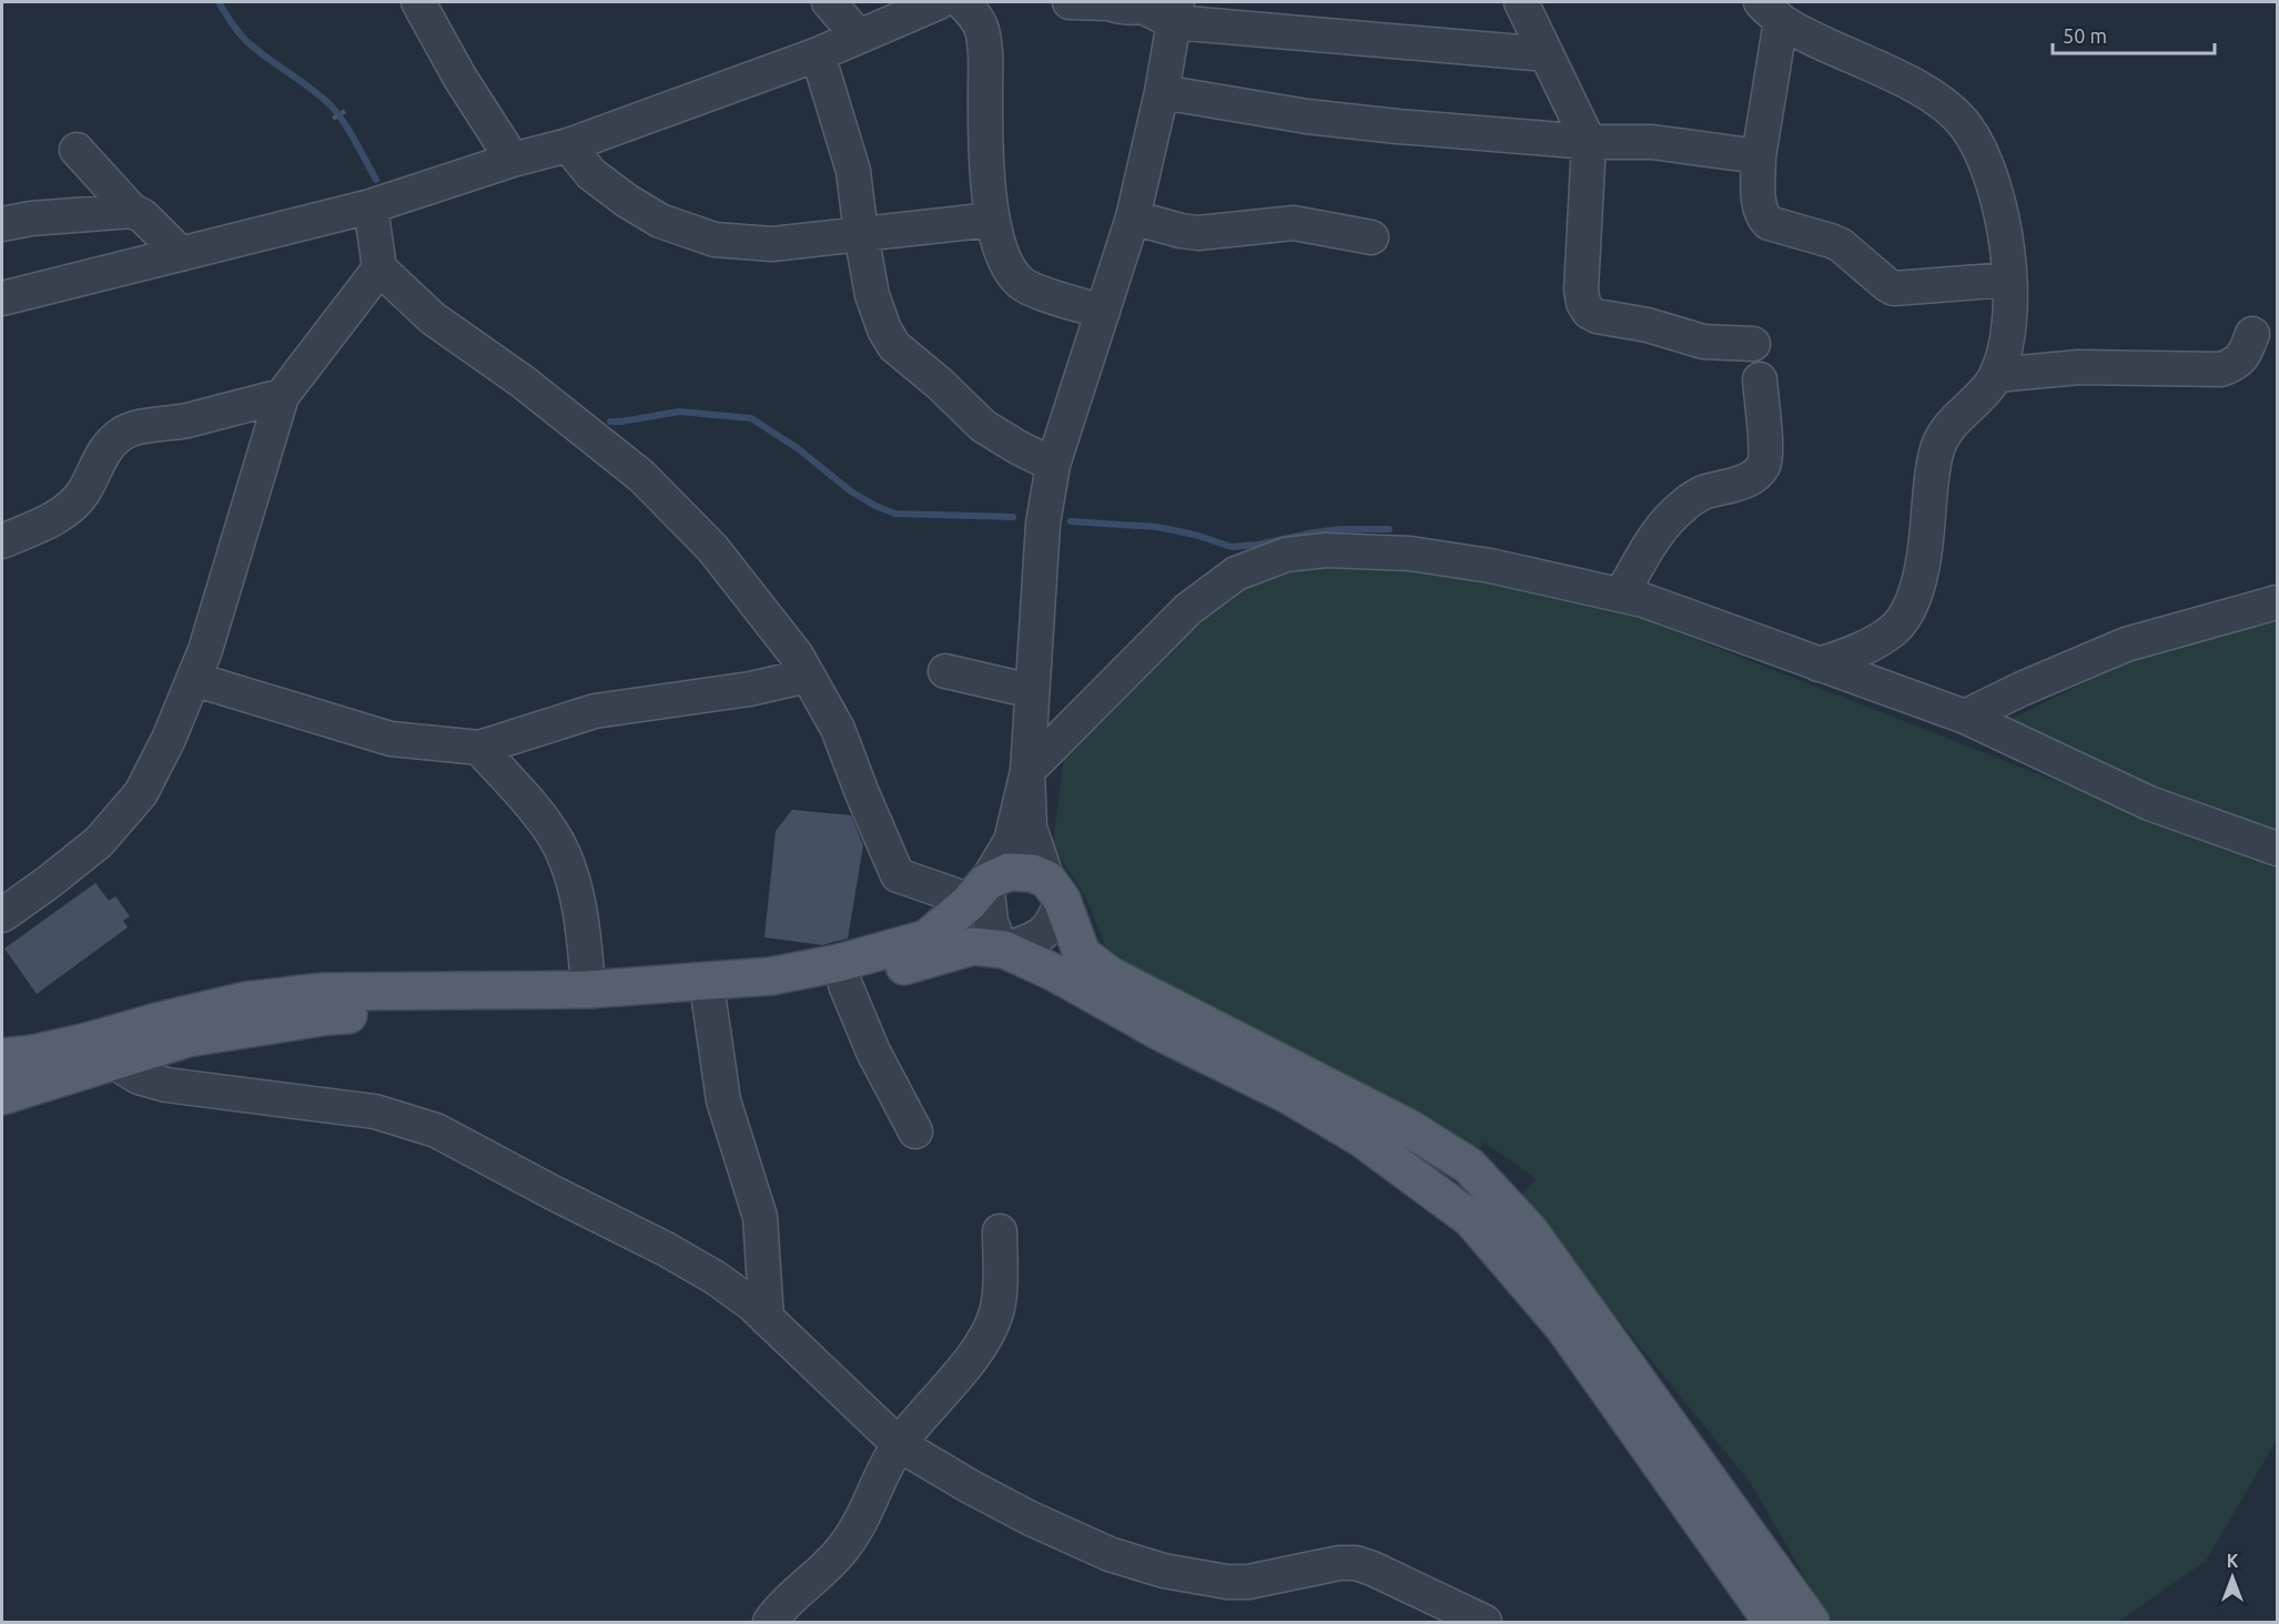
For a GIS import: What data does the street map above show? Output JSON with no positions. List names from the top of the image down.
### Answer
{
  "scale_bar": "50 m",
  "north": "top"
}
